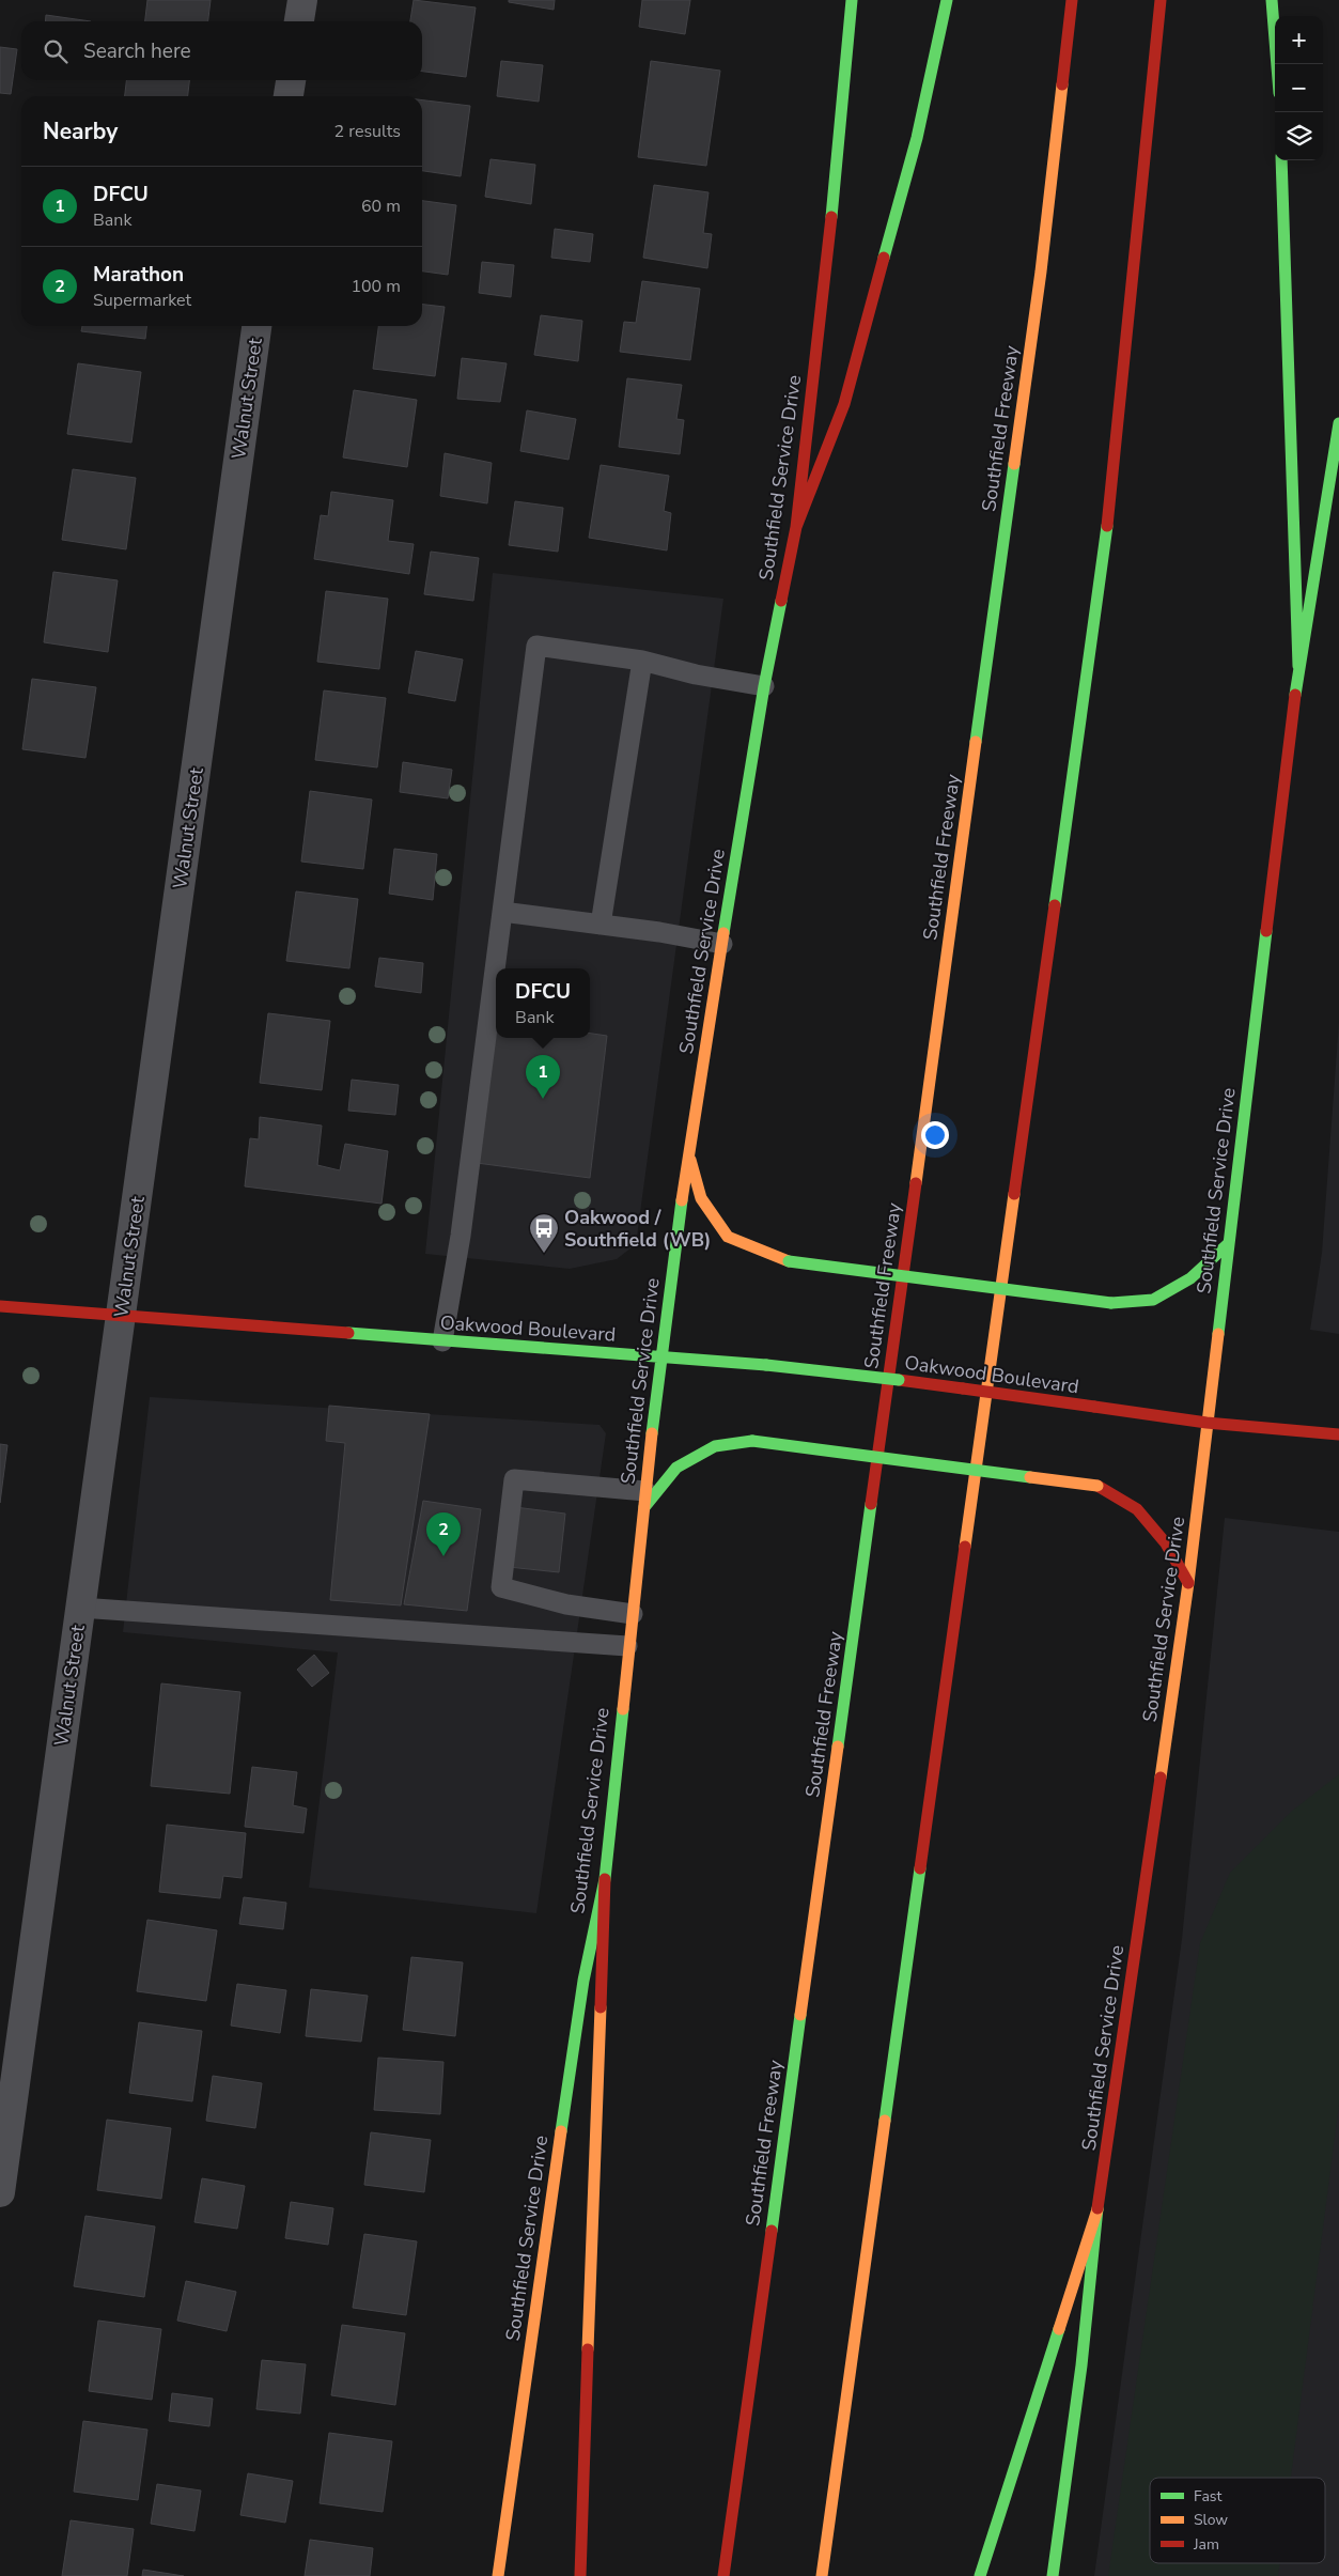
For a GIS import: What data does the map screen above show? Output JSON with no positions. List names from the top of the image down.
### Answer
{
  "streets": {
    "main road": ["Southfield Freeway", "Southfield Service Drive", "Oakwood Boulevard"],
    "street": ["Walnut Street"]
  },
  "crossings": [
    ["Walnut Street", "Oakwood Boulevard"],
    ["Southfield Service Drive", "Oakwood Boulevard"]
  ],
  "places": {
    "bus stop": ["Oakwood / Southfield (WB)"]
  },
  "legend": ["Fast", "Slow", "Jam"],
  "page": {
    "map_buttons": ["+", "−"],
    "search": "Search here",
    "heading": ["Nearby", "2 results"],
    "list": [
      {
        "mark": "1",
        "name": "DFCU",
        "note": "Bank",
        "value": "60 m"
      },
      {
        "mark": "2",
        "name": "Marathon",
        "note": "Supermarket",
        "value": "100 m"
      }
    ],
    "popup": ["DFCU", "Bank"],
    "pins": ["1", "2"]
  }
}
